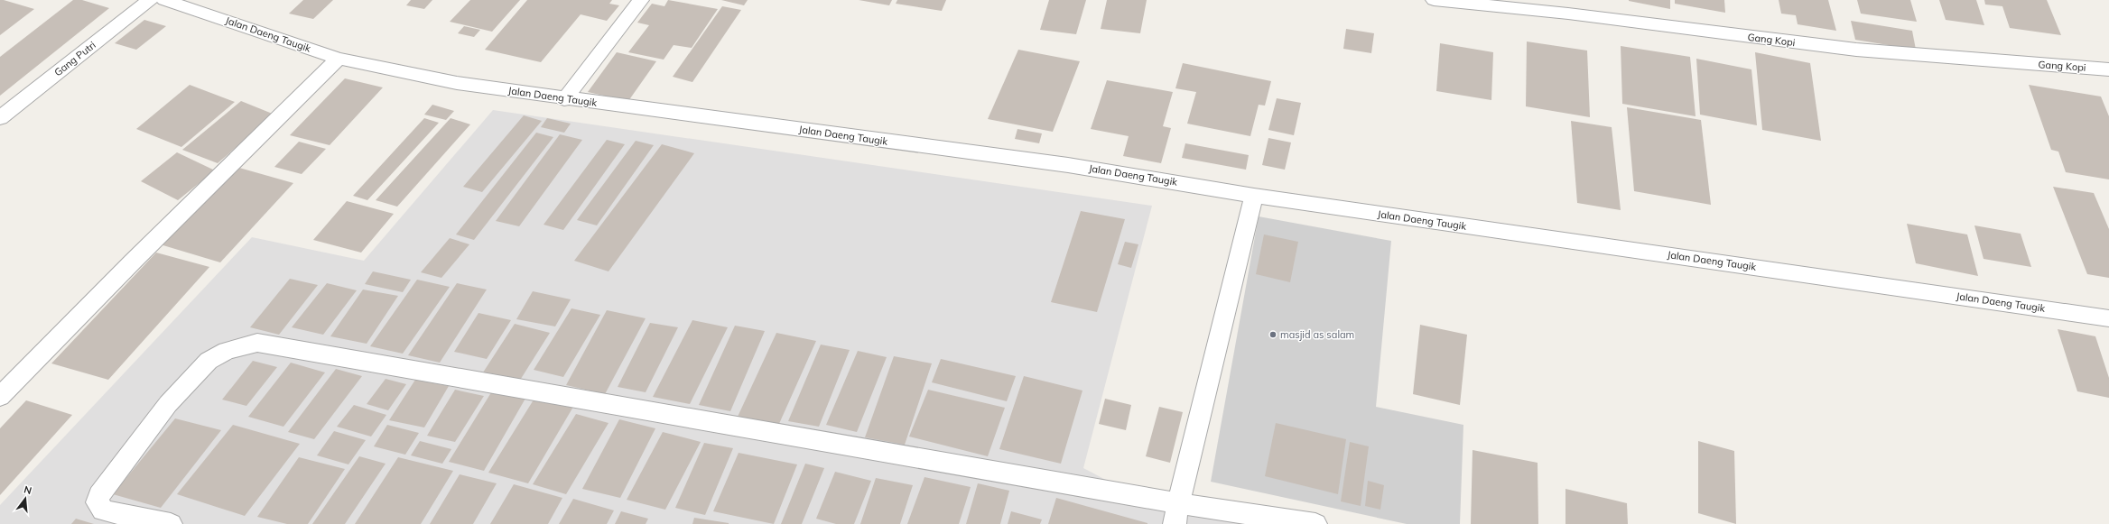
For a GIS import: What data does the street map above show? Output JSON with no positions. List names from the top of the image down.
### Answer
{
  "streets": {
    "street": ["Jalan Daeng Taugik", "Gang Kopi", "Gang Putri"]
  },
  "places": ["masjid as salam"],
  "north": "top"
}
